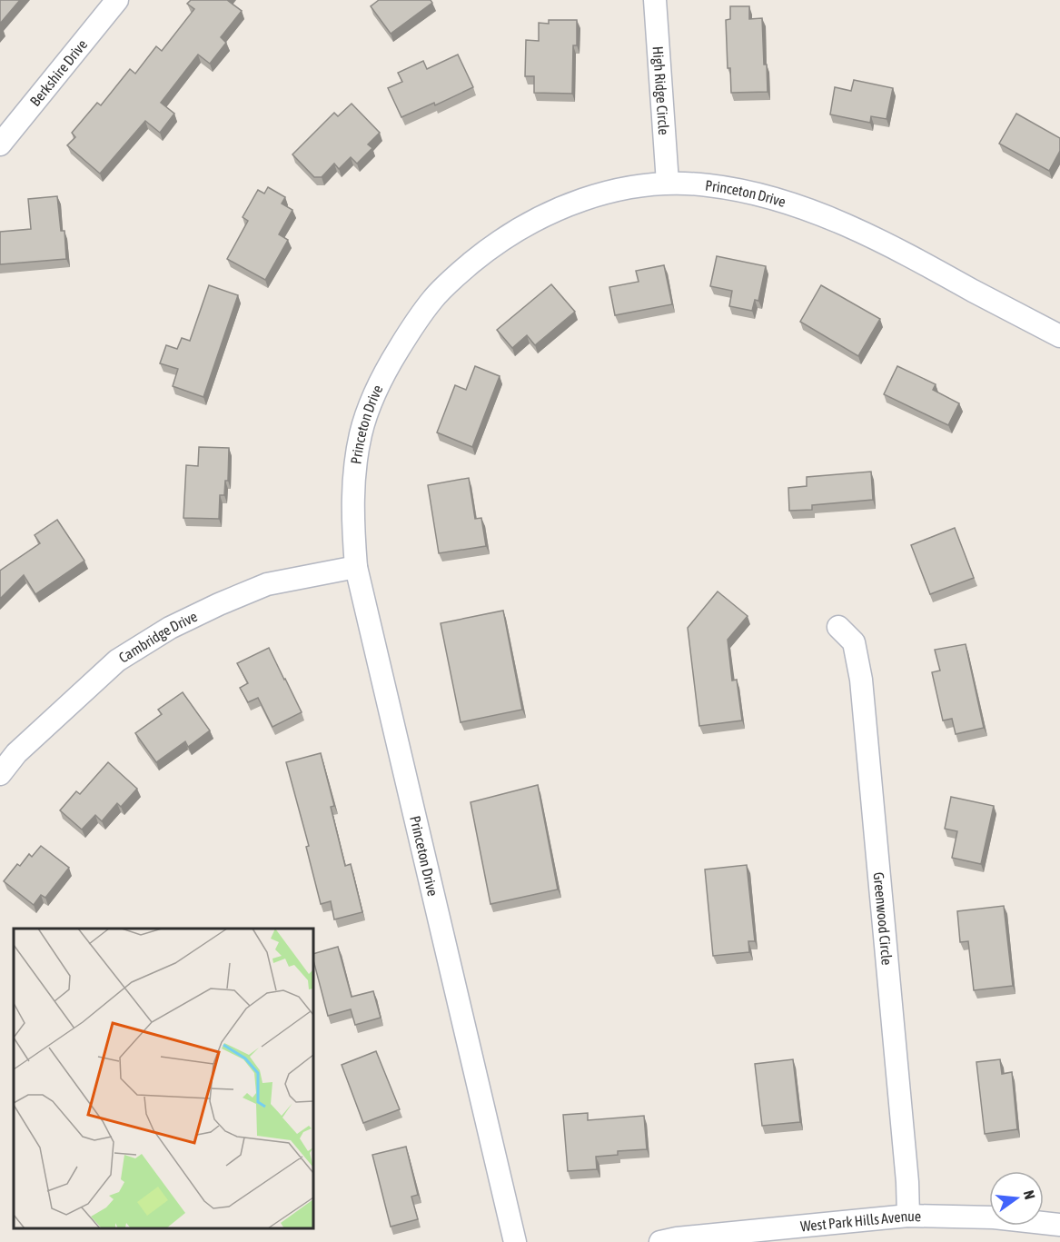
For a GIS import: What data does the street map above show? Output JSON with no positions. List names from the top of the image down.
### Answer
{
  "streets": {
    "street": [
      "Berkshire Drive",
      "High Ridge Circle",
      "Princeton Drive",
      "Cambridge Drive",
      "Greenwood Circle",
      "West Park Hills Avenue"
    ]
  },
  "crossings": [
    ["High Ridge Circle", "Princeton Drive"],
    ["Princeton Drive", "Cambridge Drive"],
    ["Greenwood Circle", "West Park Hills Avenue"]
  ],
  "north": "right"
}
